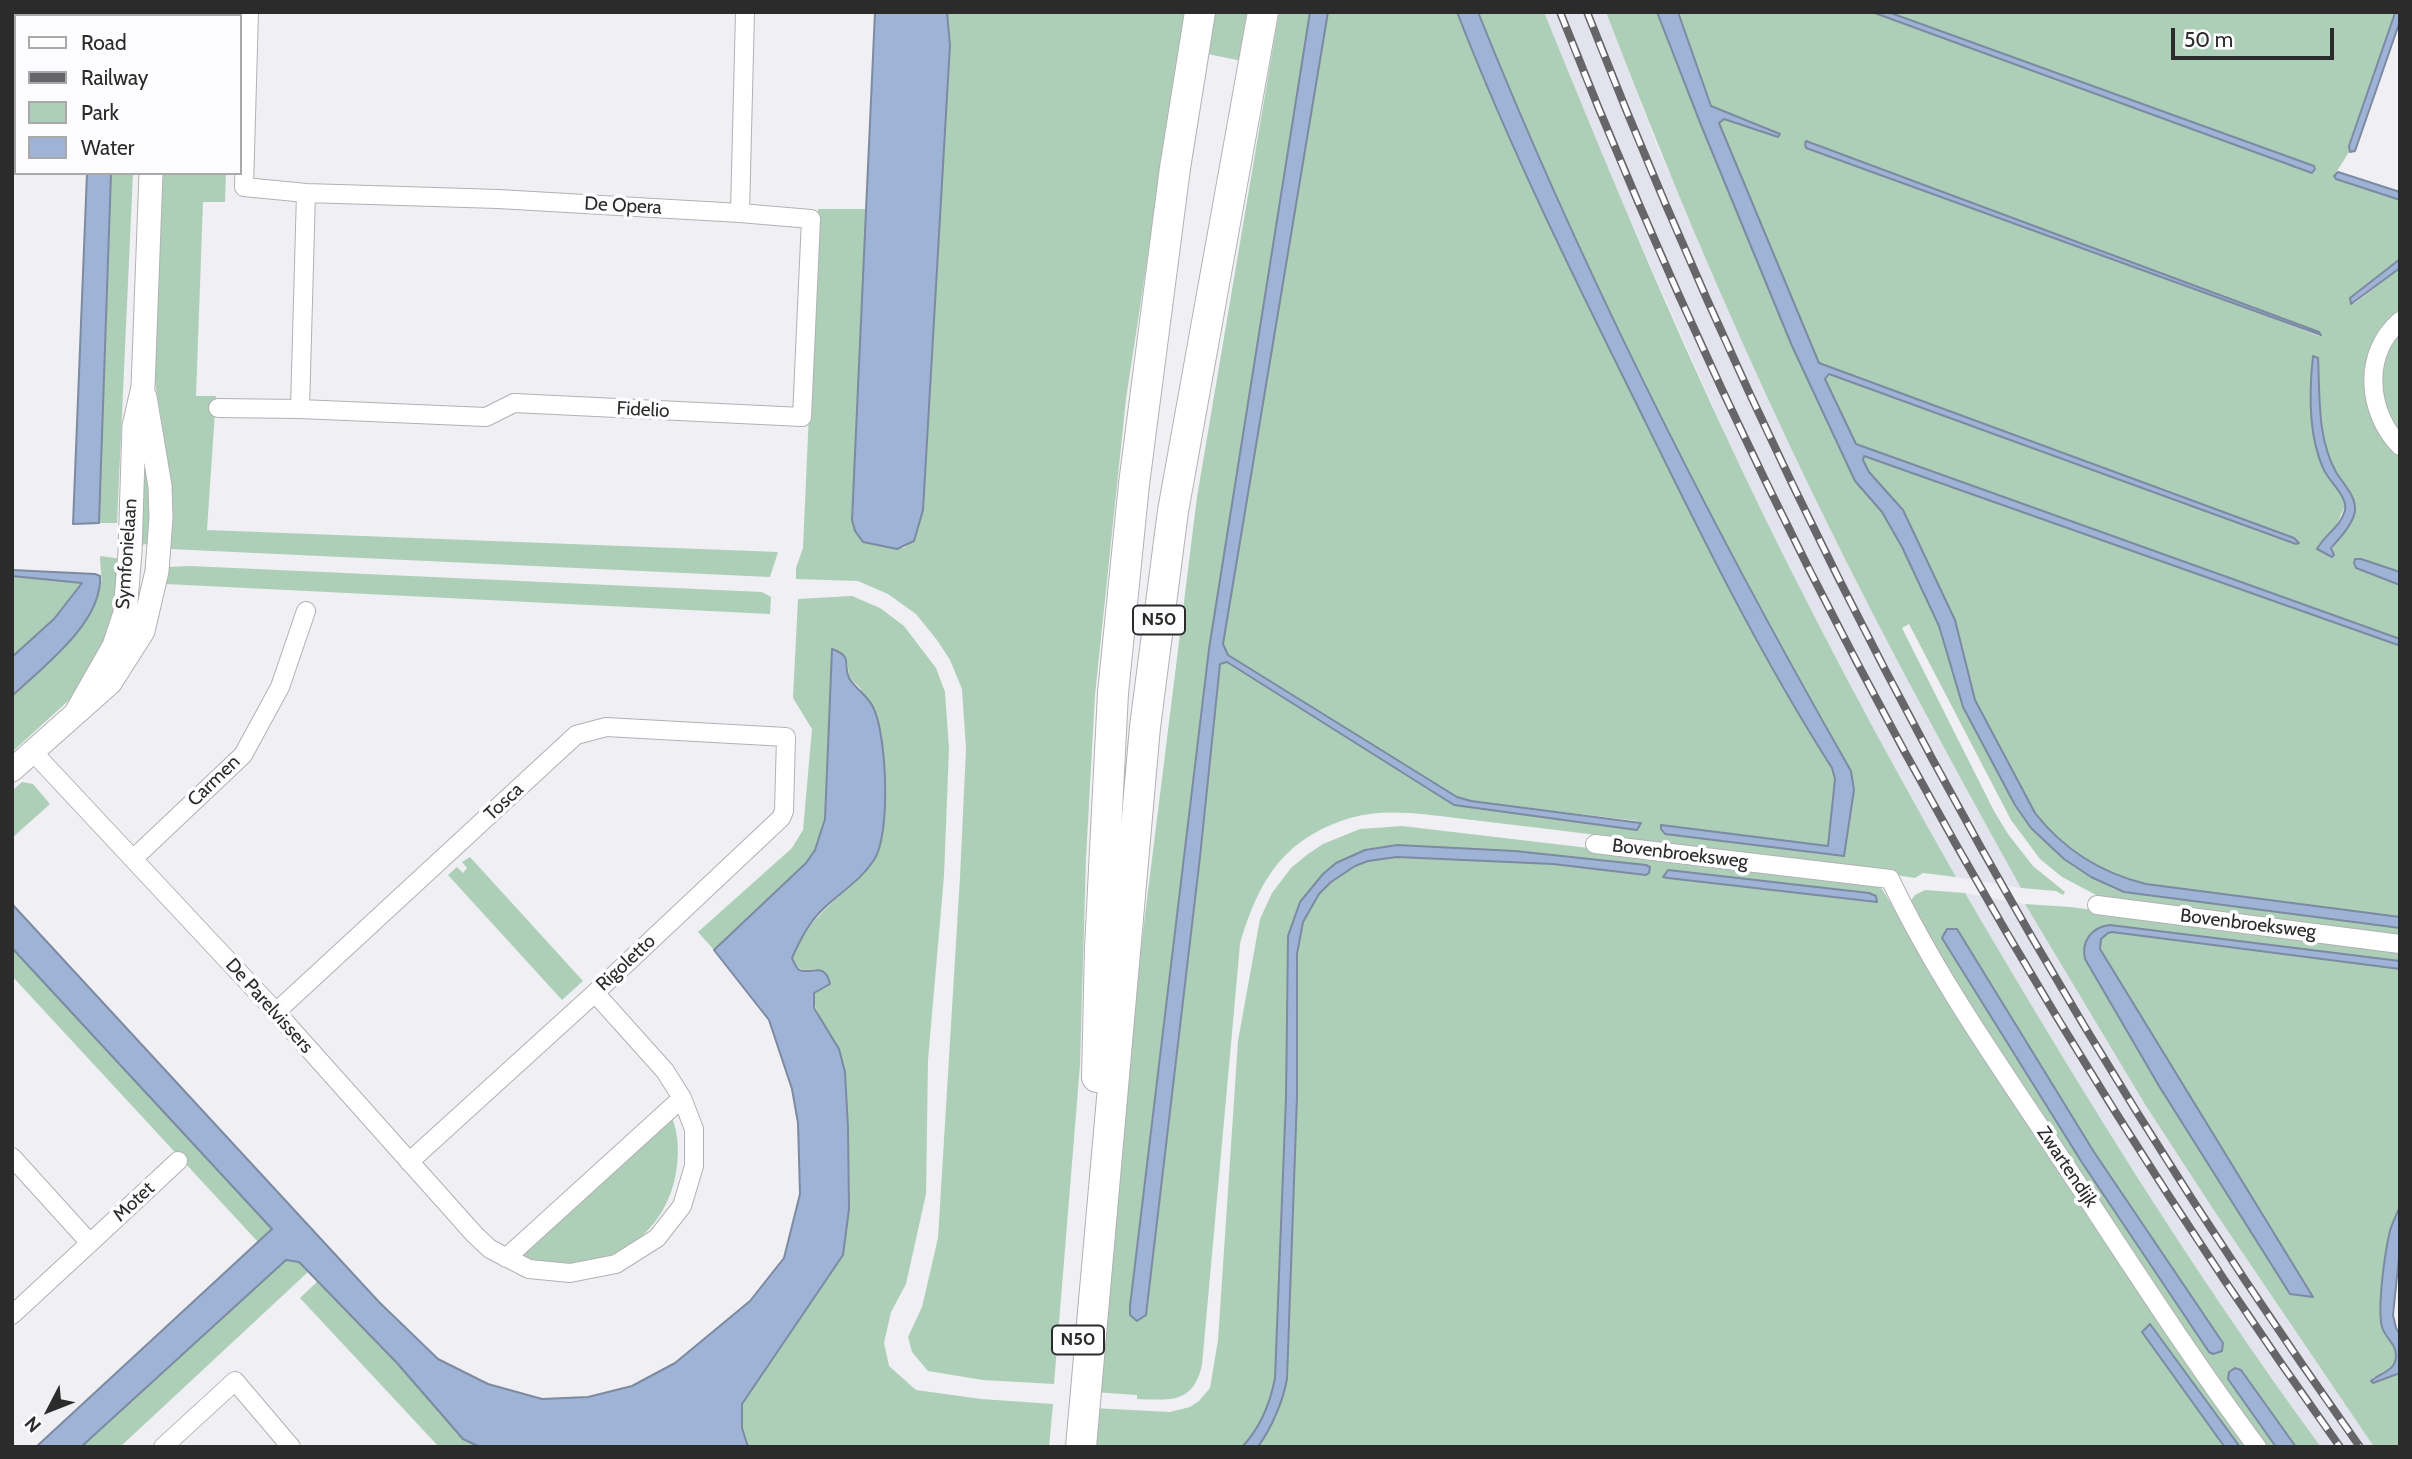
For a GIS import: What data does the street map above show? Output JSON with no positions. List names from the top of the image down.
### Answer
{
  "streets": {
    "highway": ["N50"],
    "street": [
      "De Opera",
      "Fidelio",
      "Symfonielaan",
      "Carmen",
      "Tosca",
      "Bovenbroeksweg",
      "Rigoletto",
      "De Parelvissers",
      "Zwartendijk",
      "Motet"
    ]
  },
  "crossings": [
    ["De Opera", "Fidelio"],
    ["Symfonielaan", "De Parelvissers"],
    ["Carmen", "De Parelvissers"],
    ["Tosca", "Rigoletto"],
    ["Tosca", "De Parelvissers"],
    ["Bovenbroeksweg", "Zwartendijk"],
    ["Rigoletto", "De Parelvissers"]
  ],
  "legend": [
    "Road",
    "Railway",
    "Park",
    "Water"
  ],
  "scale_bar": "50 m",
  "north": "bottom left"
}
